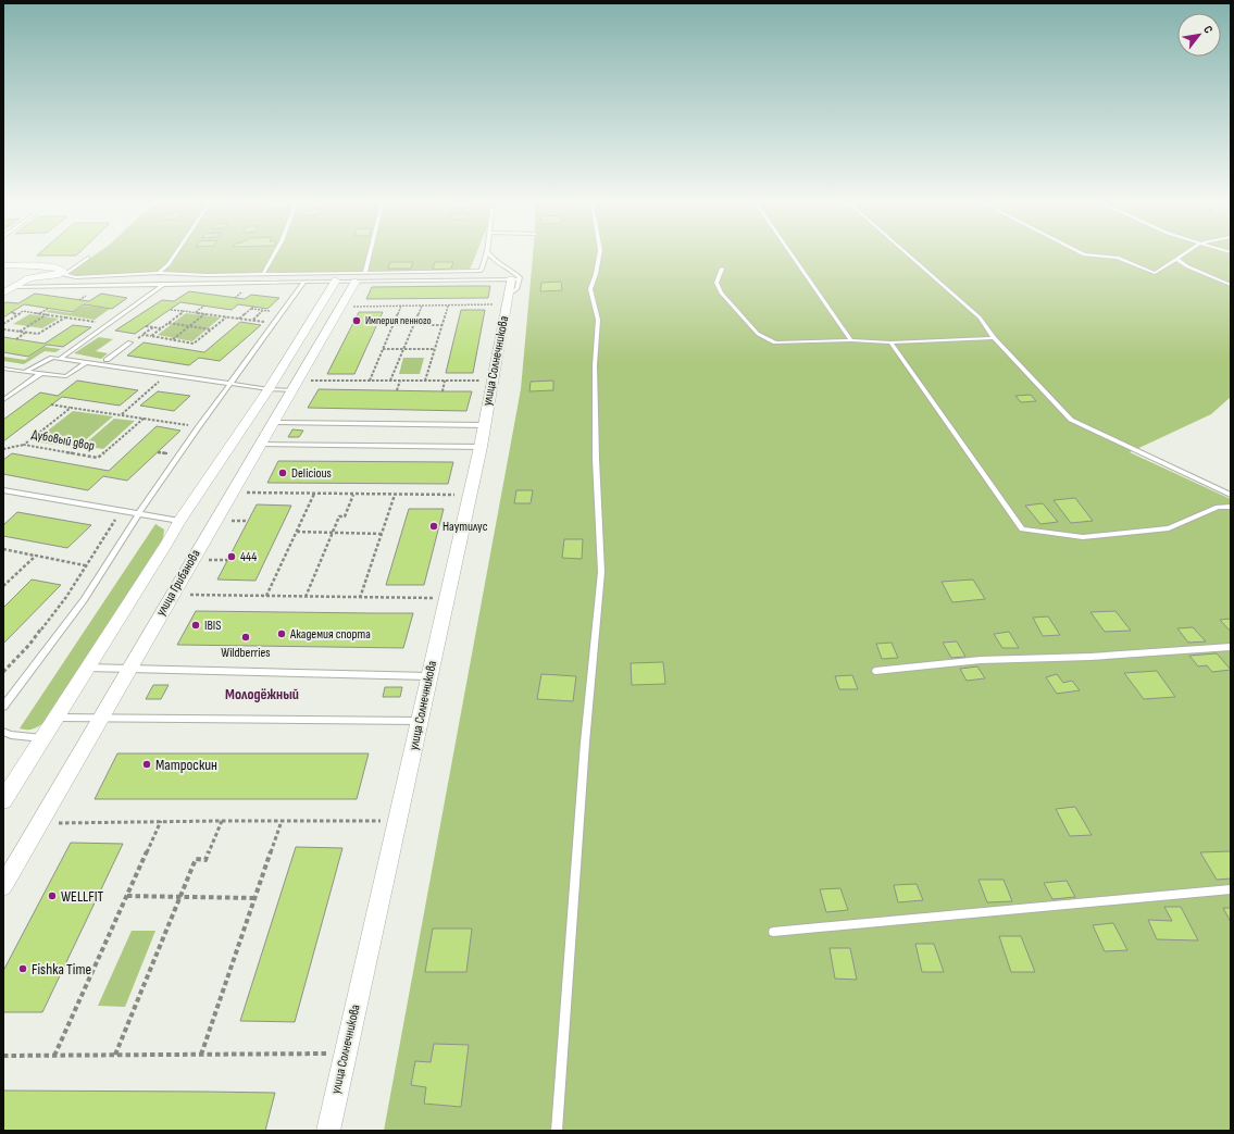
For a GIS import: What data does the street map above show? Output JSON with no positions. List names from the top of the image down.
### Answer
{
  "streets": {
    "street": ["улица Солнечникова", "улица Грибанова"],
    "path": ["Дубовый двор"]
  },
  "districts": ["Молодёжный"],
  "places": [
    "Империя пенного",
    "Delicious",
    "Наутилус",
    "444",
    "IBIS",
    "Академия спорта",
    "Wildberries",
    "Матроскин",
    "WELLFIT",
    "Fishka Time"
  ],
  "north": "top right"
}
